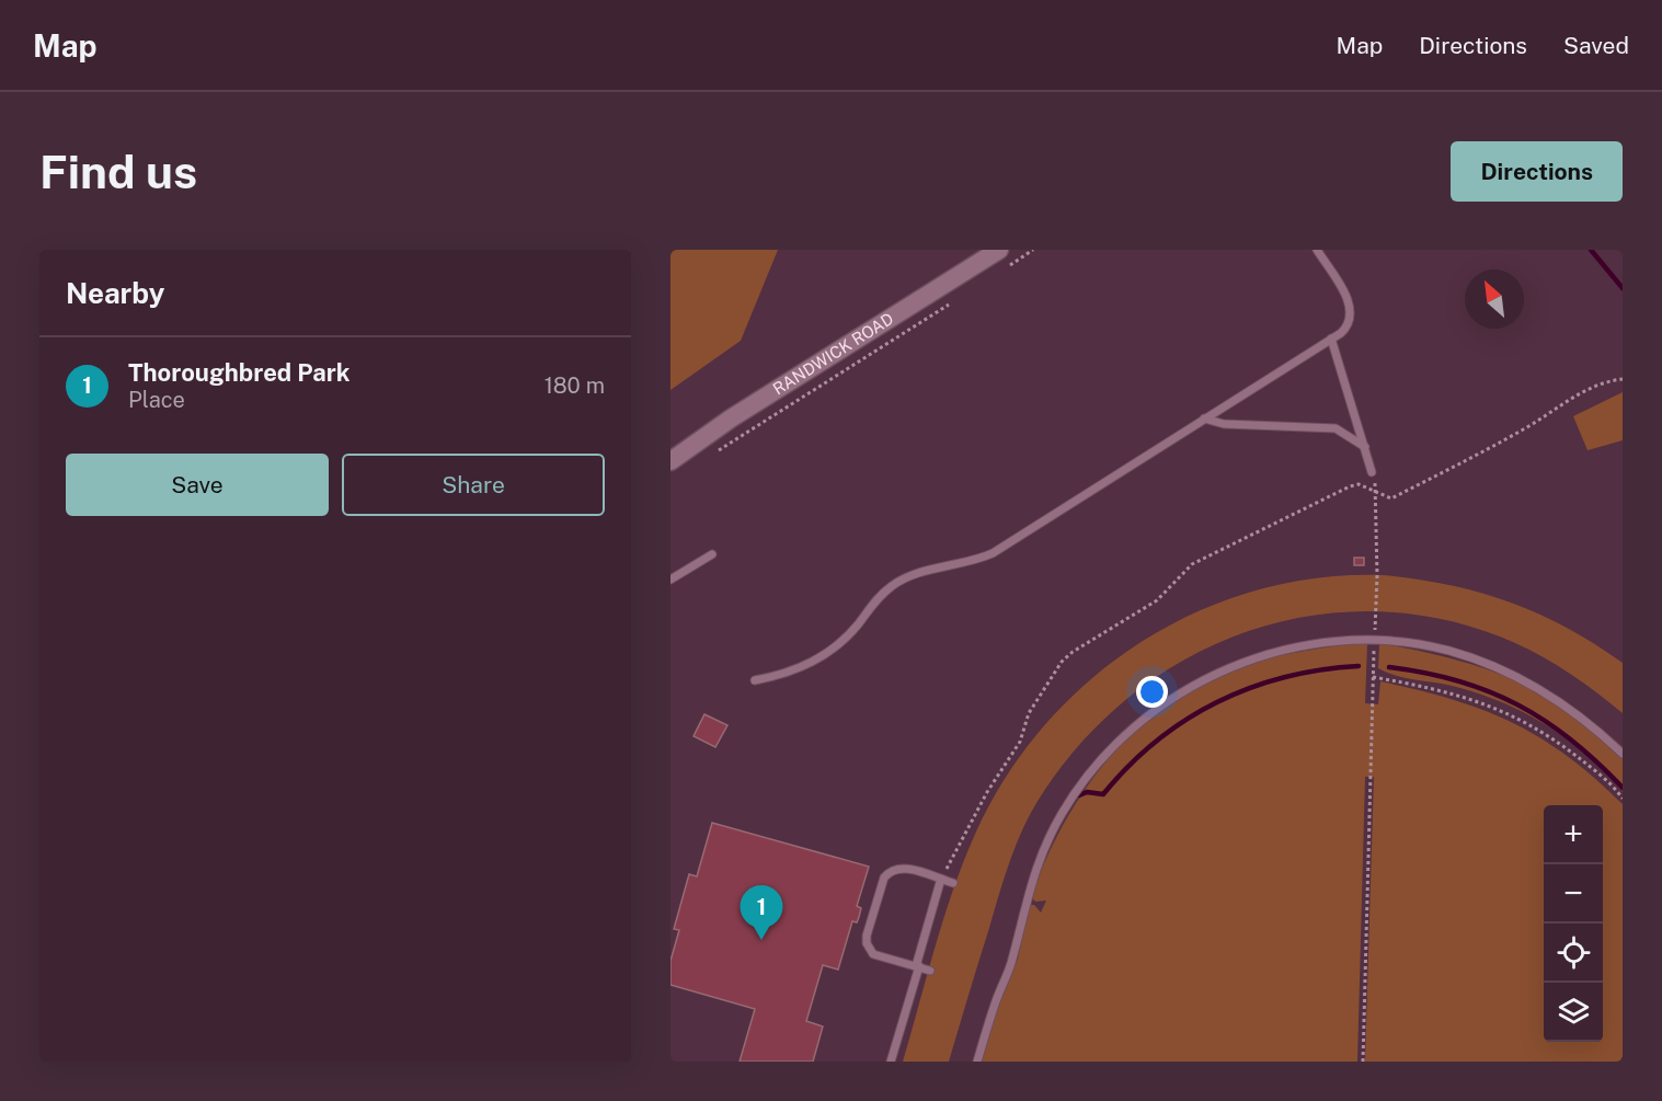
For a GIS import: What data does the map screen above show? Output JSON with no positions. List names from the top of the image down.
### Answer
{
  "streets": {
    "street": ["RANDWICK ROAD"]
  },
  "north": "top left",
  "page": {
    "header": "Map",
    "nav": ["Map", "Directions", "Saved"],
    "buttons": [
      "Directions",
      ["Save", "Share"]
    ],
    "title": "Find us",
    "heading": "Nearby",
    "list": [
      {
        "mark": "1",
        "name": "Thoroughbred Park",
        "note": "Place",
        "value": "180 m"
      }
    ],
    "map_buttons": ["+", "−"],
    "pins": "1"
  }
}
